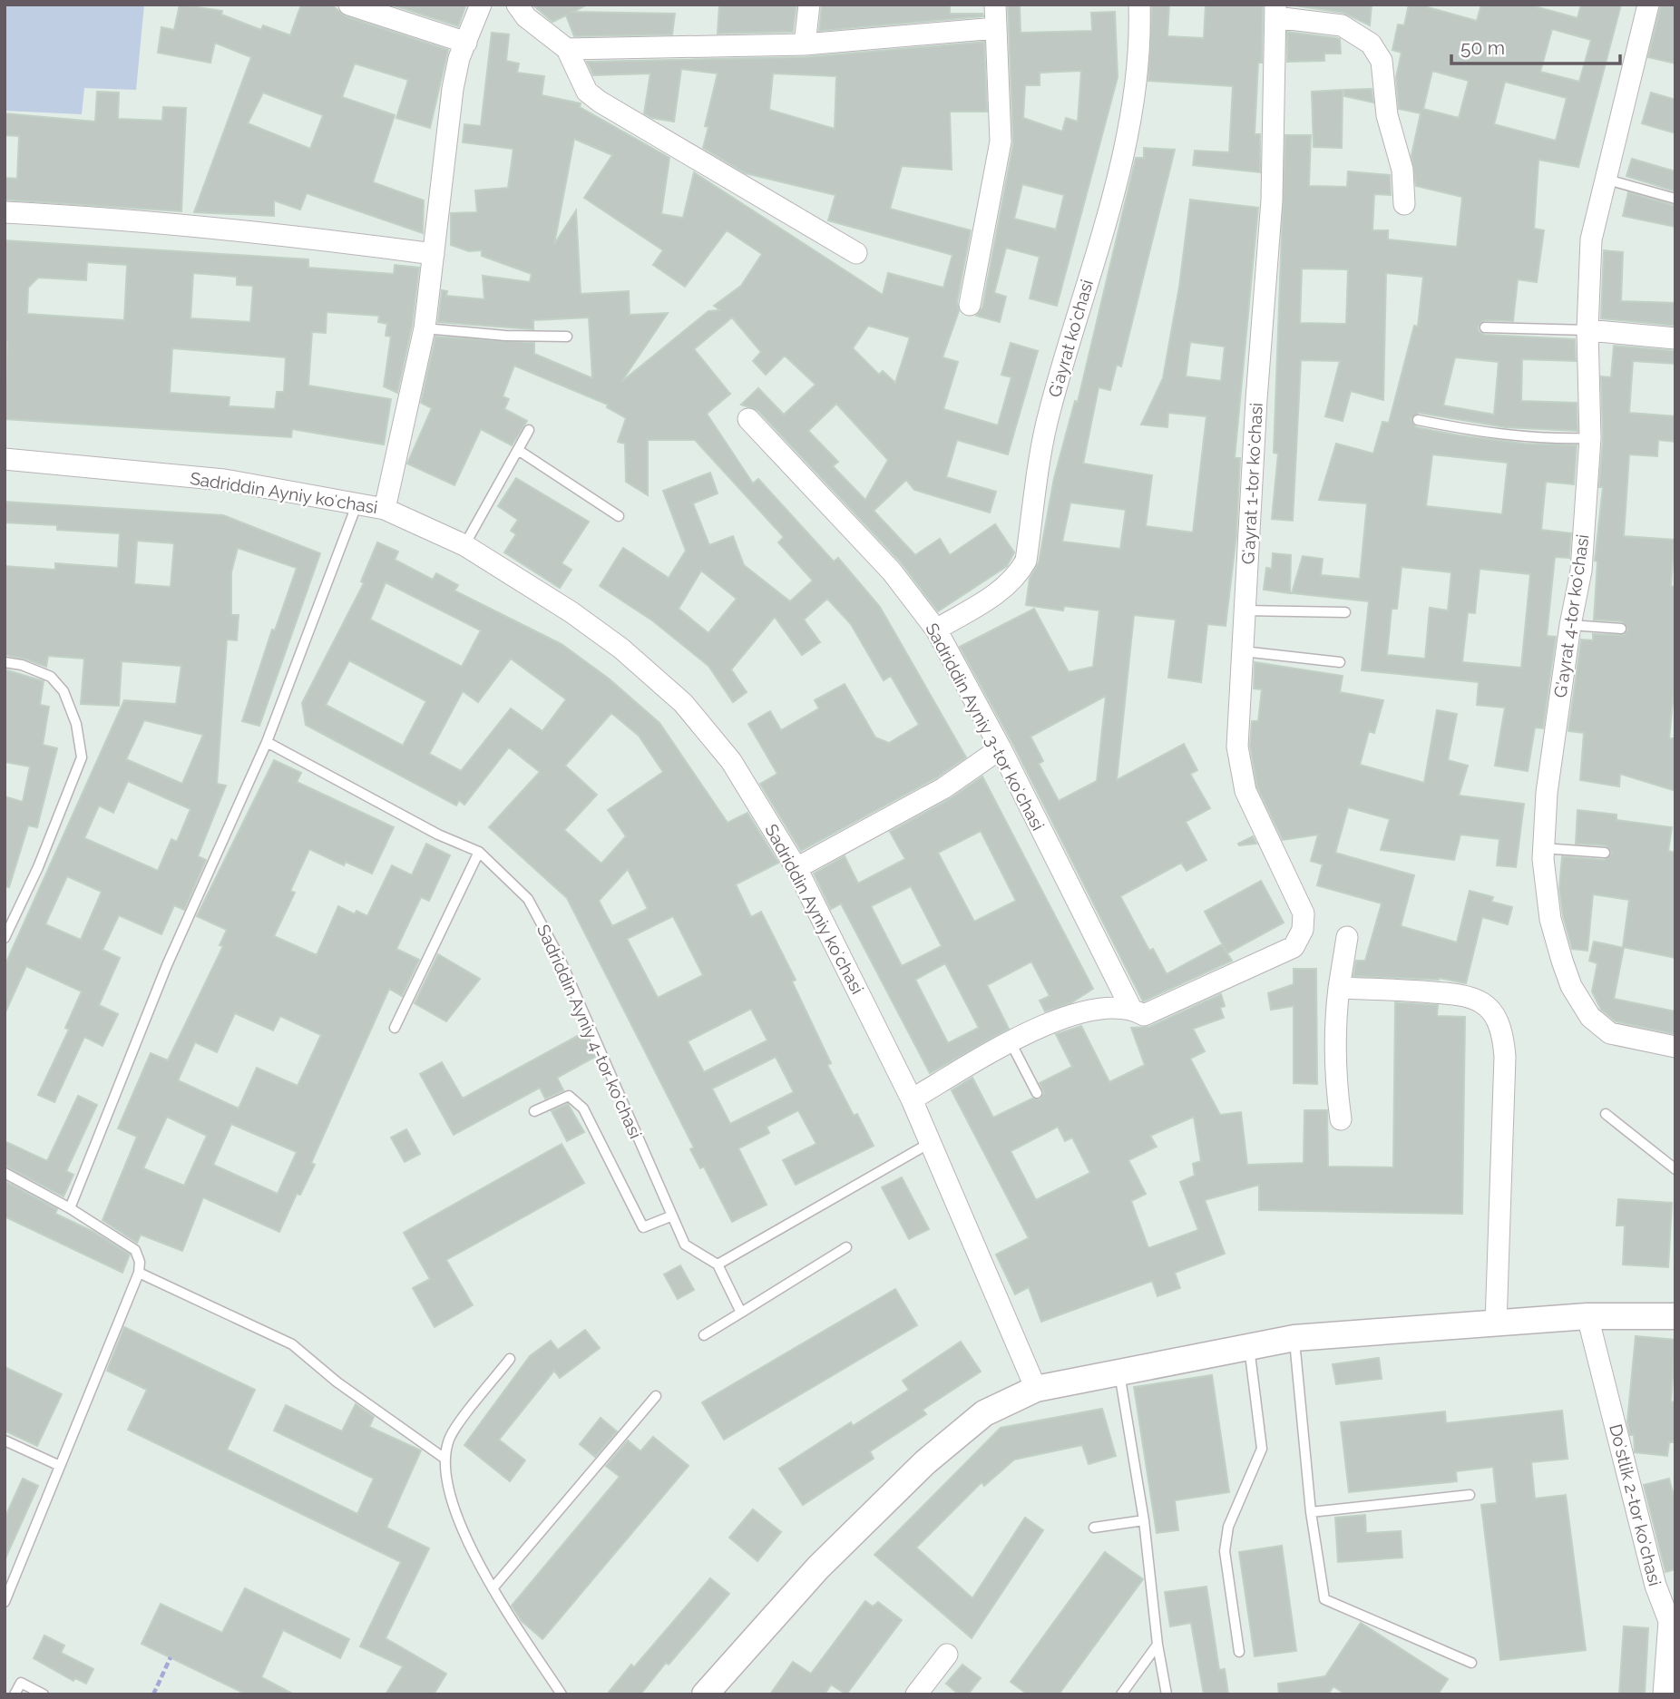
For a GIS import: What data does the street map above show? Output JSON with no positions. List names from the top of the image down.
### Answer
{
  "streets": {
    "street": [
      "Gʻayrat koʻchasi",
      "Gʻayrat 1-tor koʻchasi",
      "Sadriddin Ayniy koʻchasi",
      "G'ayrat 4-tor koʻchasi",
      "Sadriddin Ayniy 3-tor koʻchasi",
      "Doʻstlik 2-tor koʻchasi"
    ],
    "lane": ["Sadriddin Ayniy 4-tor koʻchasi"]
  },
  "crossings": [
    ["Gʻayrat koʻchasi", "Sadriddin Ayniy 3-tor koʻchasi"],
    ["Gʻayrat 1-tor koʻchasi", "Sadriddin Ayniy 3-tor koʻchasi"]
  ],
  "scale_bar": "50 m"
}
